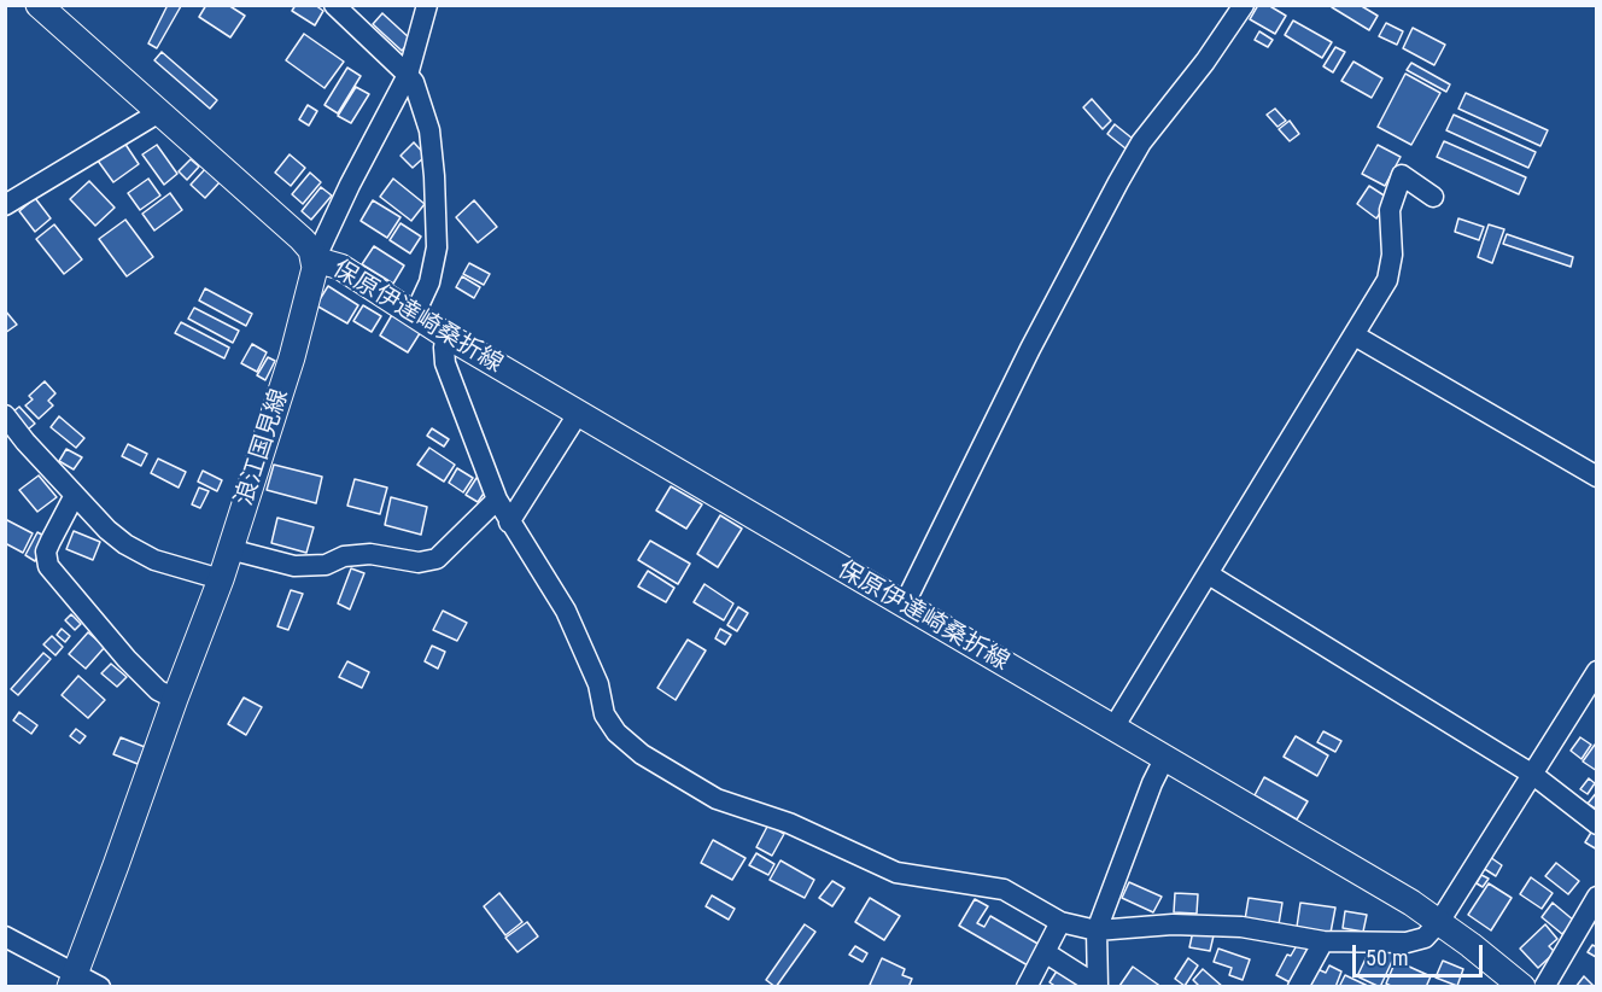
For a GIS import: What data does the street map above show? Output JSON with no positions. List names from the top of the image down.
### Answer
{
  "streets": {
    "main road": ["保原伊達崎桑折線", "浪江国見線"]
  },
  "crossings": [
    ["保原伊達崎桑折線", "浪江国見線"]
  ],
  "scale_bar": "50 m"
}
